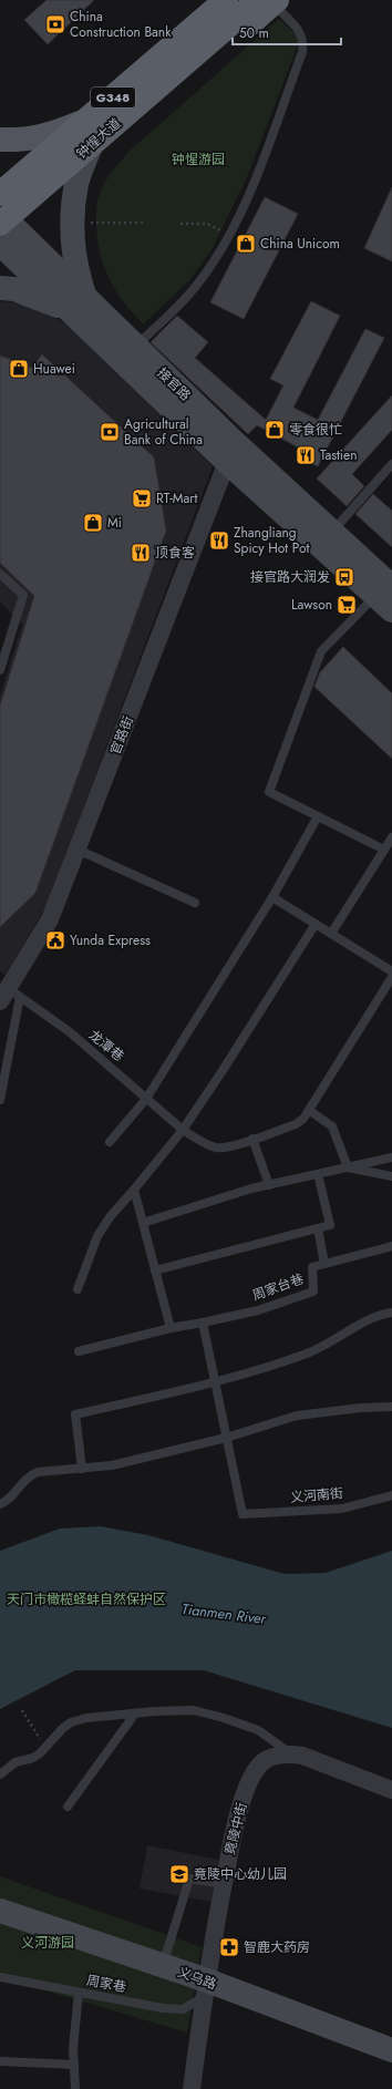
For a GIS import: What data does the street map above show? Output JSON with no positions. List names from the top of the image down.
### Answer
{
  "streets": {
    "highway": ["G348", "钟惺大道"],
    "main road": ["接官路", "义乌路"],
    "street": ["官路街", "竟陵中街"],
    "lane": [
      "龙潭巷",
      "周家台巷",
      "义河南街",
      "周家巷"
    ]
  },
  "crossings": [
    ["钟惺大道", "接官路"],
    ["接官路", "官路街"],
    ["官路街", "龙潭巷"],
    ["竟陵中街", "义乌路"],
    ["竟陵中街", "周家巷"],
    ["义乌路", "周家巷"]
  ],
  "water": ["Tianmen River"],
  "parks": ["钟惺游园", "天门市橄榄蛏蚌自然保护区", "义河游园"],
  "places": {
    "bank": ["China Construction Bank", "Agricultural Bank of China"],
    "shop": [
      "China Unicom",
      "Huawei",
      "零食很忙",
      "Mi"
    ],
    "restaurant": ["Tastien", "Zhangliang Spicy Hot Pot", "顶食客"],
    "supermarket": ["RT-Mart", "Lawson"],
    "bus stop": ["接官路大润发"],
    "public building": ["Yunda Express"],
    "school or university": ["竟陵中心幼儿园"],
    "pharmacy": ["智鹿大药房"]
  },
  "scale_bar": "50 m"
}
